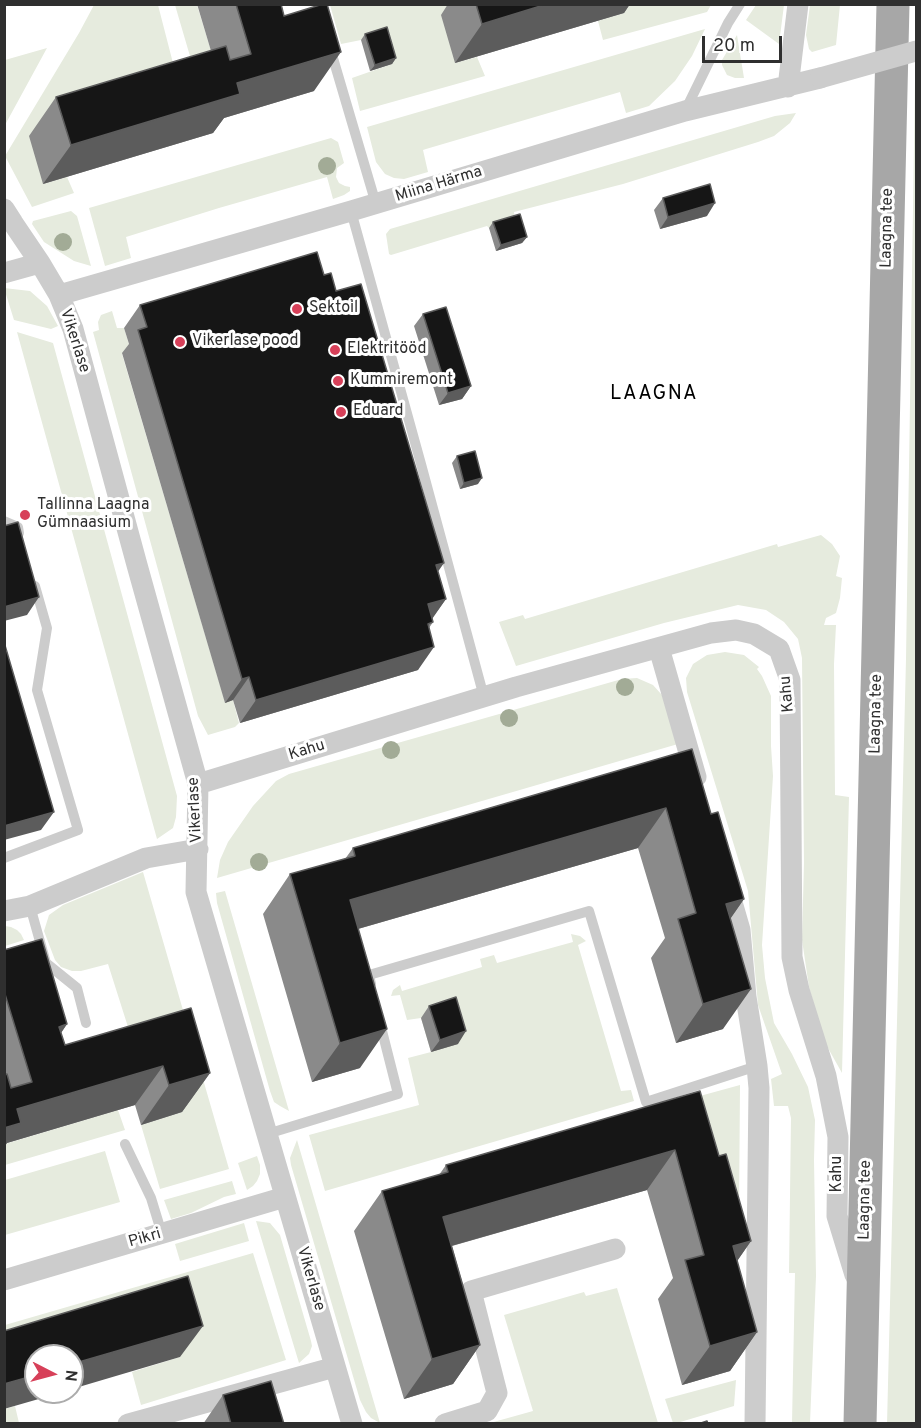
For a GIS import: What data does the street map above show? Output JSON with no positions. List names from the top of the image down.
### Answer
{
  "streets": {
    "main road": ["Laagna tee"],
    "street": [
      "Miina Härma",
      "Vikerlase",
      "Kahu",
      "Pikri"
    ]
  },
  "crossings": [
    ["Miina Härma", "Vikerlase"],
    ["Laagna tee", "Kahu"],
    ["Vikerlase", "Kahu"],
    ["Vikerlase", "Pikri"]
  ],
  "districts": ["LAAGNA"],
  "places": [
    "Sektoil",
    "Vikerlase pood",
    "Elektritööd",
    "Kummiremont",
    "Eduard",
    "Tallinna Laagna Gümnaasium"
  ],
  "scale_bar": "20 m",
  "north": "right"
}
